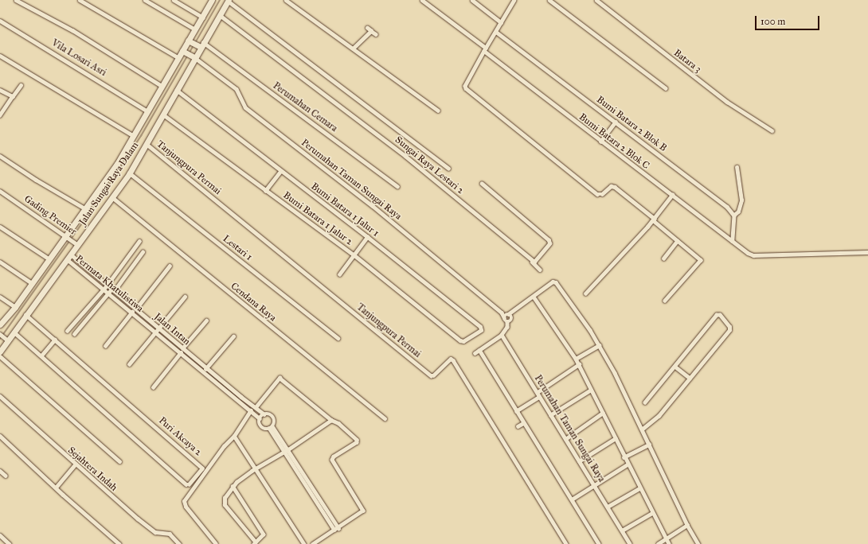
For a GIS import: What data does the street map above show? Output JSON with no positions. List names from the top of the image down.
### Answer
{
  "streets": {
    "street": [
      "Vila Losari Asri",
      "Batara 3",
      "Perumahan Cemara",
      "Bumi Batara 2 Blok B",
      "Bumi Batara 2 Blok C",
      "Sungai Raya Lestari 2",
      "Tanjungpura Permai",
      "Perumahan Taman Sungai Raya",
      "Jalan Sungai Raya Dalam",
      "Bumi Batara 1 Jalur 1",
      "Gading Premier",
      "Bumi Batara 1 Jalur 2",
      "Lestari 1",
      "Permata Khatulistiwa",
      "Cendana Raya",
      "Jalan Intan",
      "Puri Akcaya 2",
      "Sejahtera Indah"
    ]
  },
  "crossings": [
    ["Perumahan Cemara", "Jalan Sungai Raya Dalam"],
    ["Sungai Raya Lestari 2", "Jalan Sungai Raya Dalam"],
    ["Tanjungpura Permai", "Jalan Sungai Raya Dalam"],
    ["Perumahan Taman Sungai Raya", "Jalan Sungai Raya Dalam"],
    ["Jalan Sungai Raya Dalam", "Bumi Batara 1 Jalur 1"],
    ["Jalan Sungai Raya Dalam", "Gading Premier"],
    ["Jalan Sungai Raya Dalam", "Bumi Batara 1 Jalur 2"],
    ["Jalan Sungai Raya Dalam", "Lestari 1"],
    ["Jalan Sungai Raya Dalam", "Permata Khatulistiwa"],
    ["Jalan Sungai Raya Dalam", "Cendana Raya"],
    ["Jalan Sungai Raya Dalam", "Jalan Intan"],
    ["Jalan Sungai Raya Dalam", "Puri Akcaya 2"],
    ["Bumi Batara 1 Jalur 1", "Bumi Batara 1 Jalur 2"],
    ["Permata Khatulistiwa", "Jalan Intan"]
  ],
  "scale_bar": "100 m"
}
